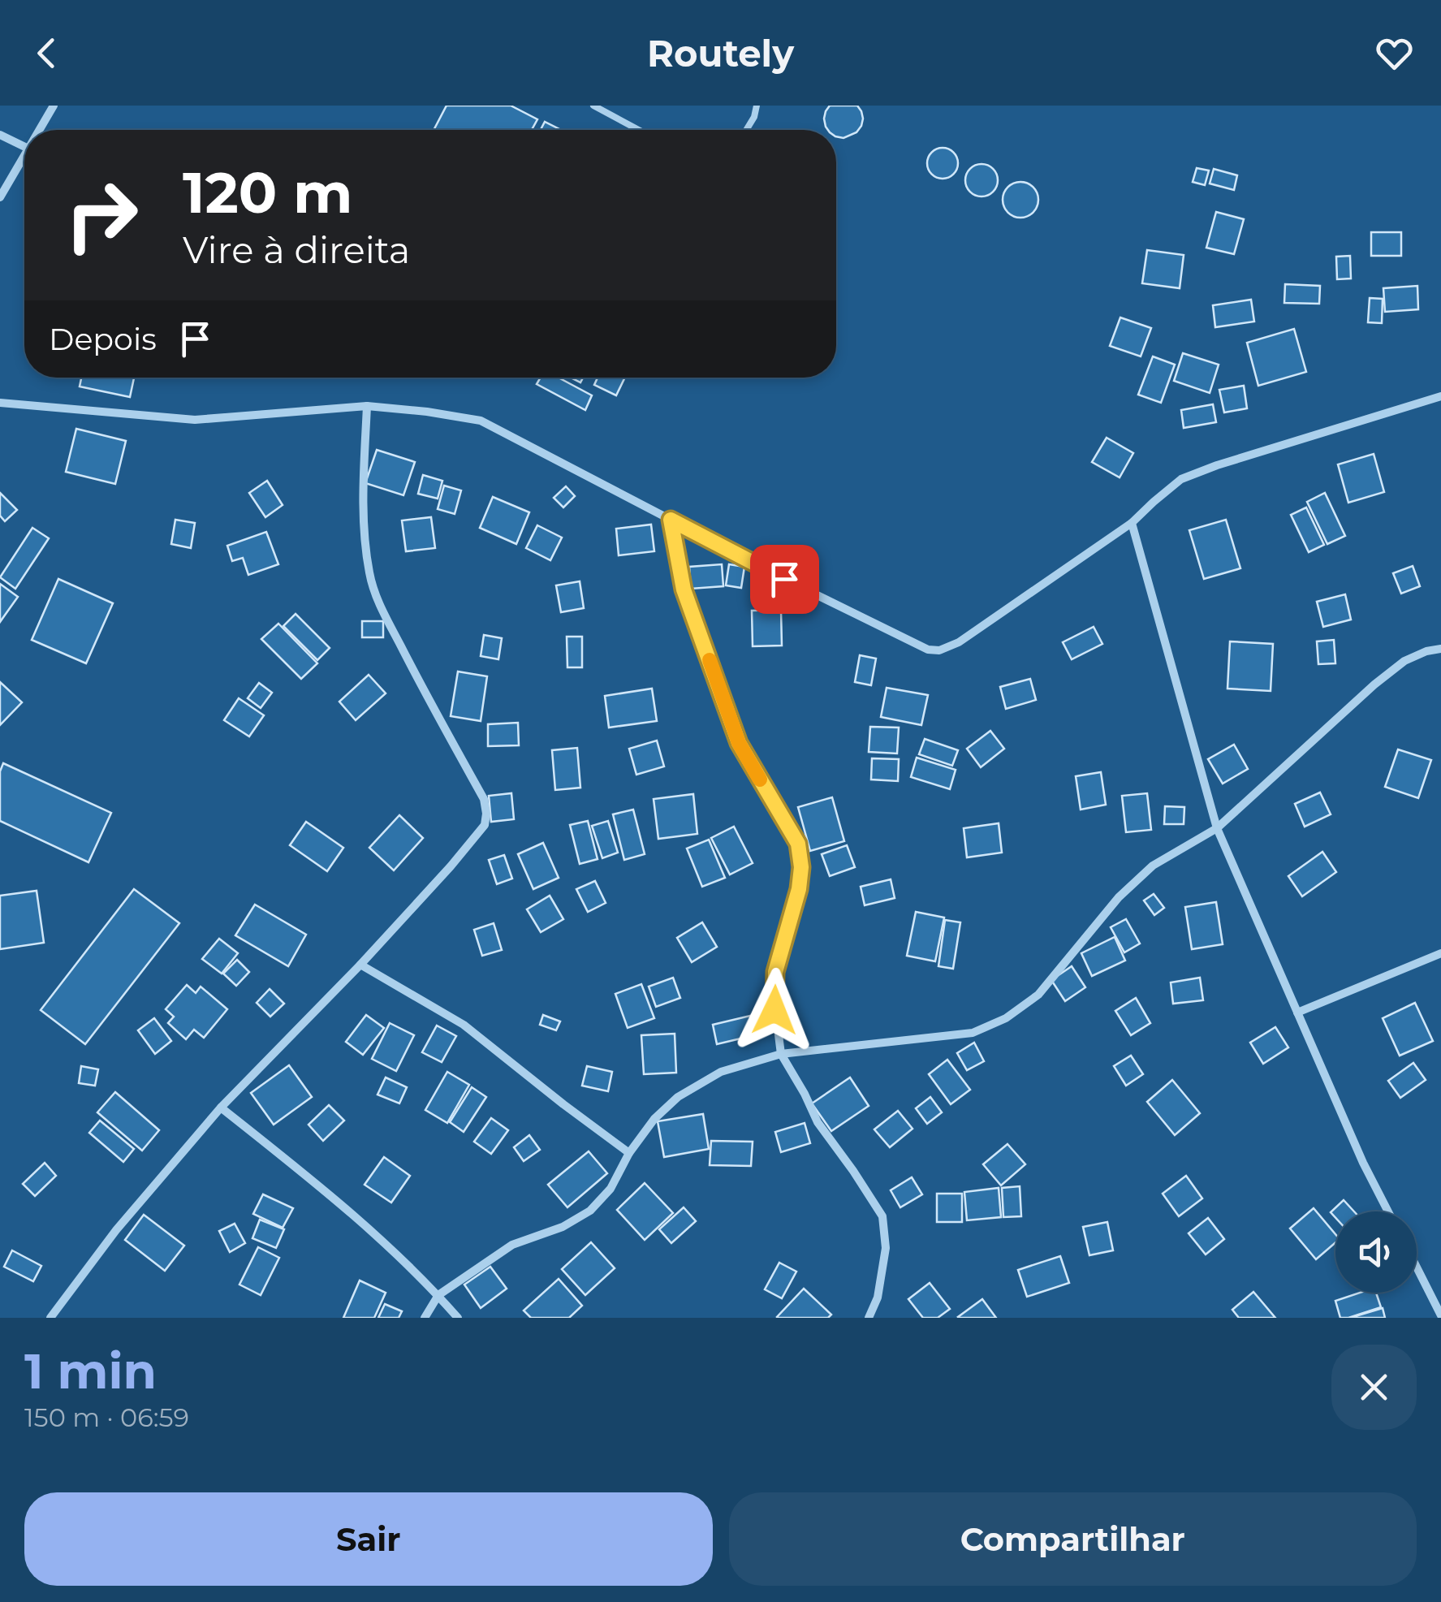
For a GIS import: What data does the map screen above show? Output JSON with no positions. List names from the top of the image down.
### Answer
{
  "page": {
    "header": "Routely",
    "turn": ["120 m", "Vire à direita"],
    "then": "Depois",
    "heading": ["1 min", "150 m · 06:59"],
    "buttons": ["Sair", "Compartilhar"]
  }
}
